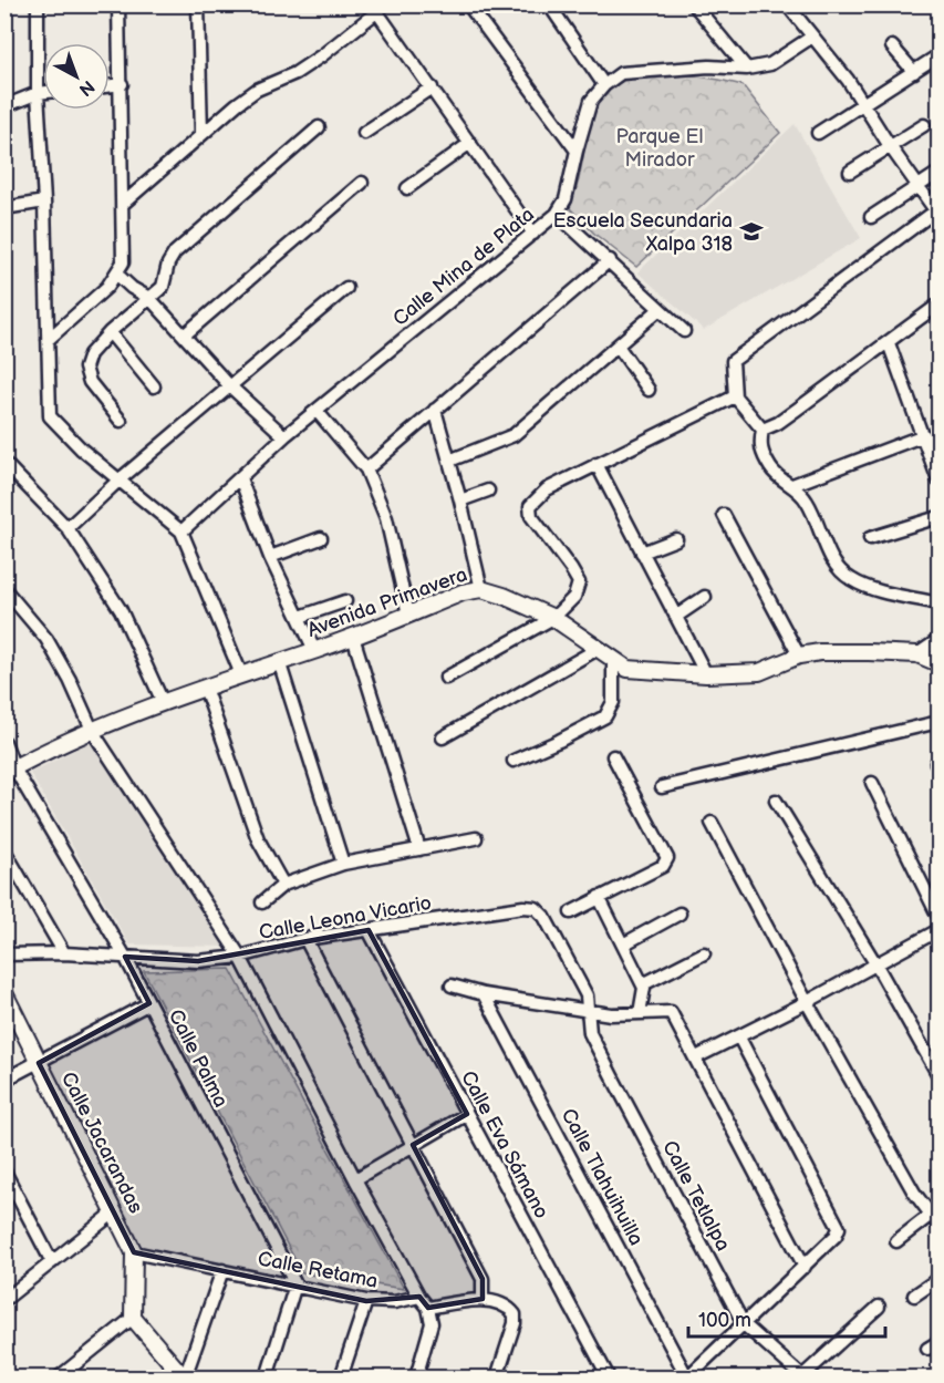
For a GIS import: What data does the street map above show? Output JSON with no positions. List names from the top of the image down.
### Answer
{
  "streets": {
    "street": [
      "Calle Mina de Plata",
      "Avenida Primavera",
      "Calle Leona Vicario",
      "Calle Palma",
      "Calle Jacarandas",
      "Calle Eva Sámano",
      "Calle Tlahuihuilla",
      "Calle Tetlalpa",
      "Calle Retama"
    ]
  },
  "crossings": [
    ["Avenida Primavera", "Calle Palma"],
    ["Calle Leona Vicario", "Calle Palma"],
    ["Calle Leona Vicario", "Calle Eva Sámano"],
    ["Calle Leona Vicario", "Calle Tetlalpa"],
    ["Calle Palma", "Calle Retama"],
    ["Calle Jacarandas", "Calle Retama"]
  ],
  "parks": ["Parque El Mirador"],
  "places": {
    "school or university": ["Escuela Secundaria Xalpa 318"]
  },
  "scale_bar": "100 m",
  "north": "bottom right"
}
